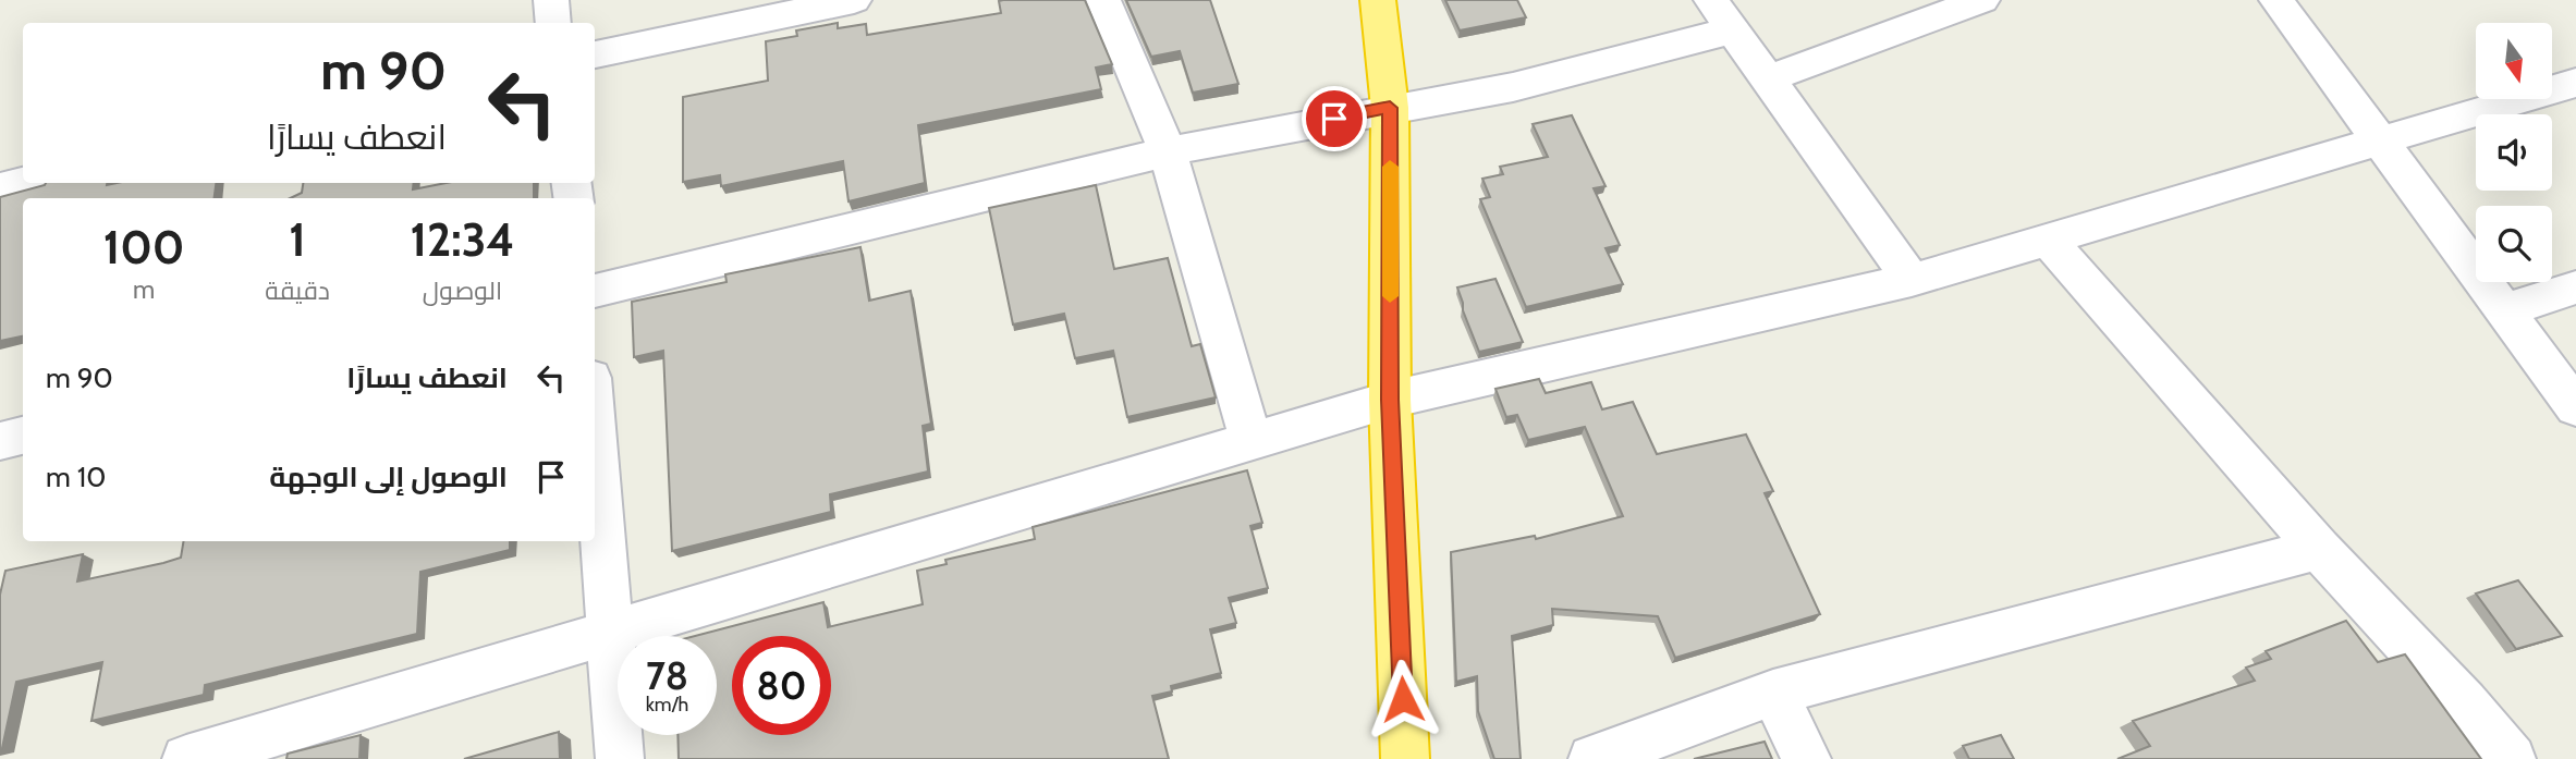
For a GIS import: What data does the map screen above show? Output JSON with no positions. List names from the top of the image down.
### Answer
{
  "north": "bottom",
  "page": {
    "turn": ["90 m", "انعطف يسارًا"],
    "eta": [
      "12:34",
      "الوصول",
      "1",
      "دقيقة",
      "100",
      "m"
    ],
    "list": [
      {
        "name": "انعطف يسارًا",
        "value": "90 m"
      },
      {
        "name": "الوصول إلى الوجهة",
        "value": "10 m"
      }
    ],
    "speed": "78 km/h",
    "limit": "80"
  }
}
